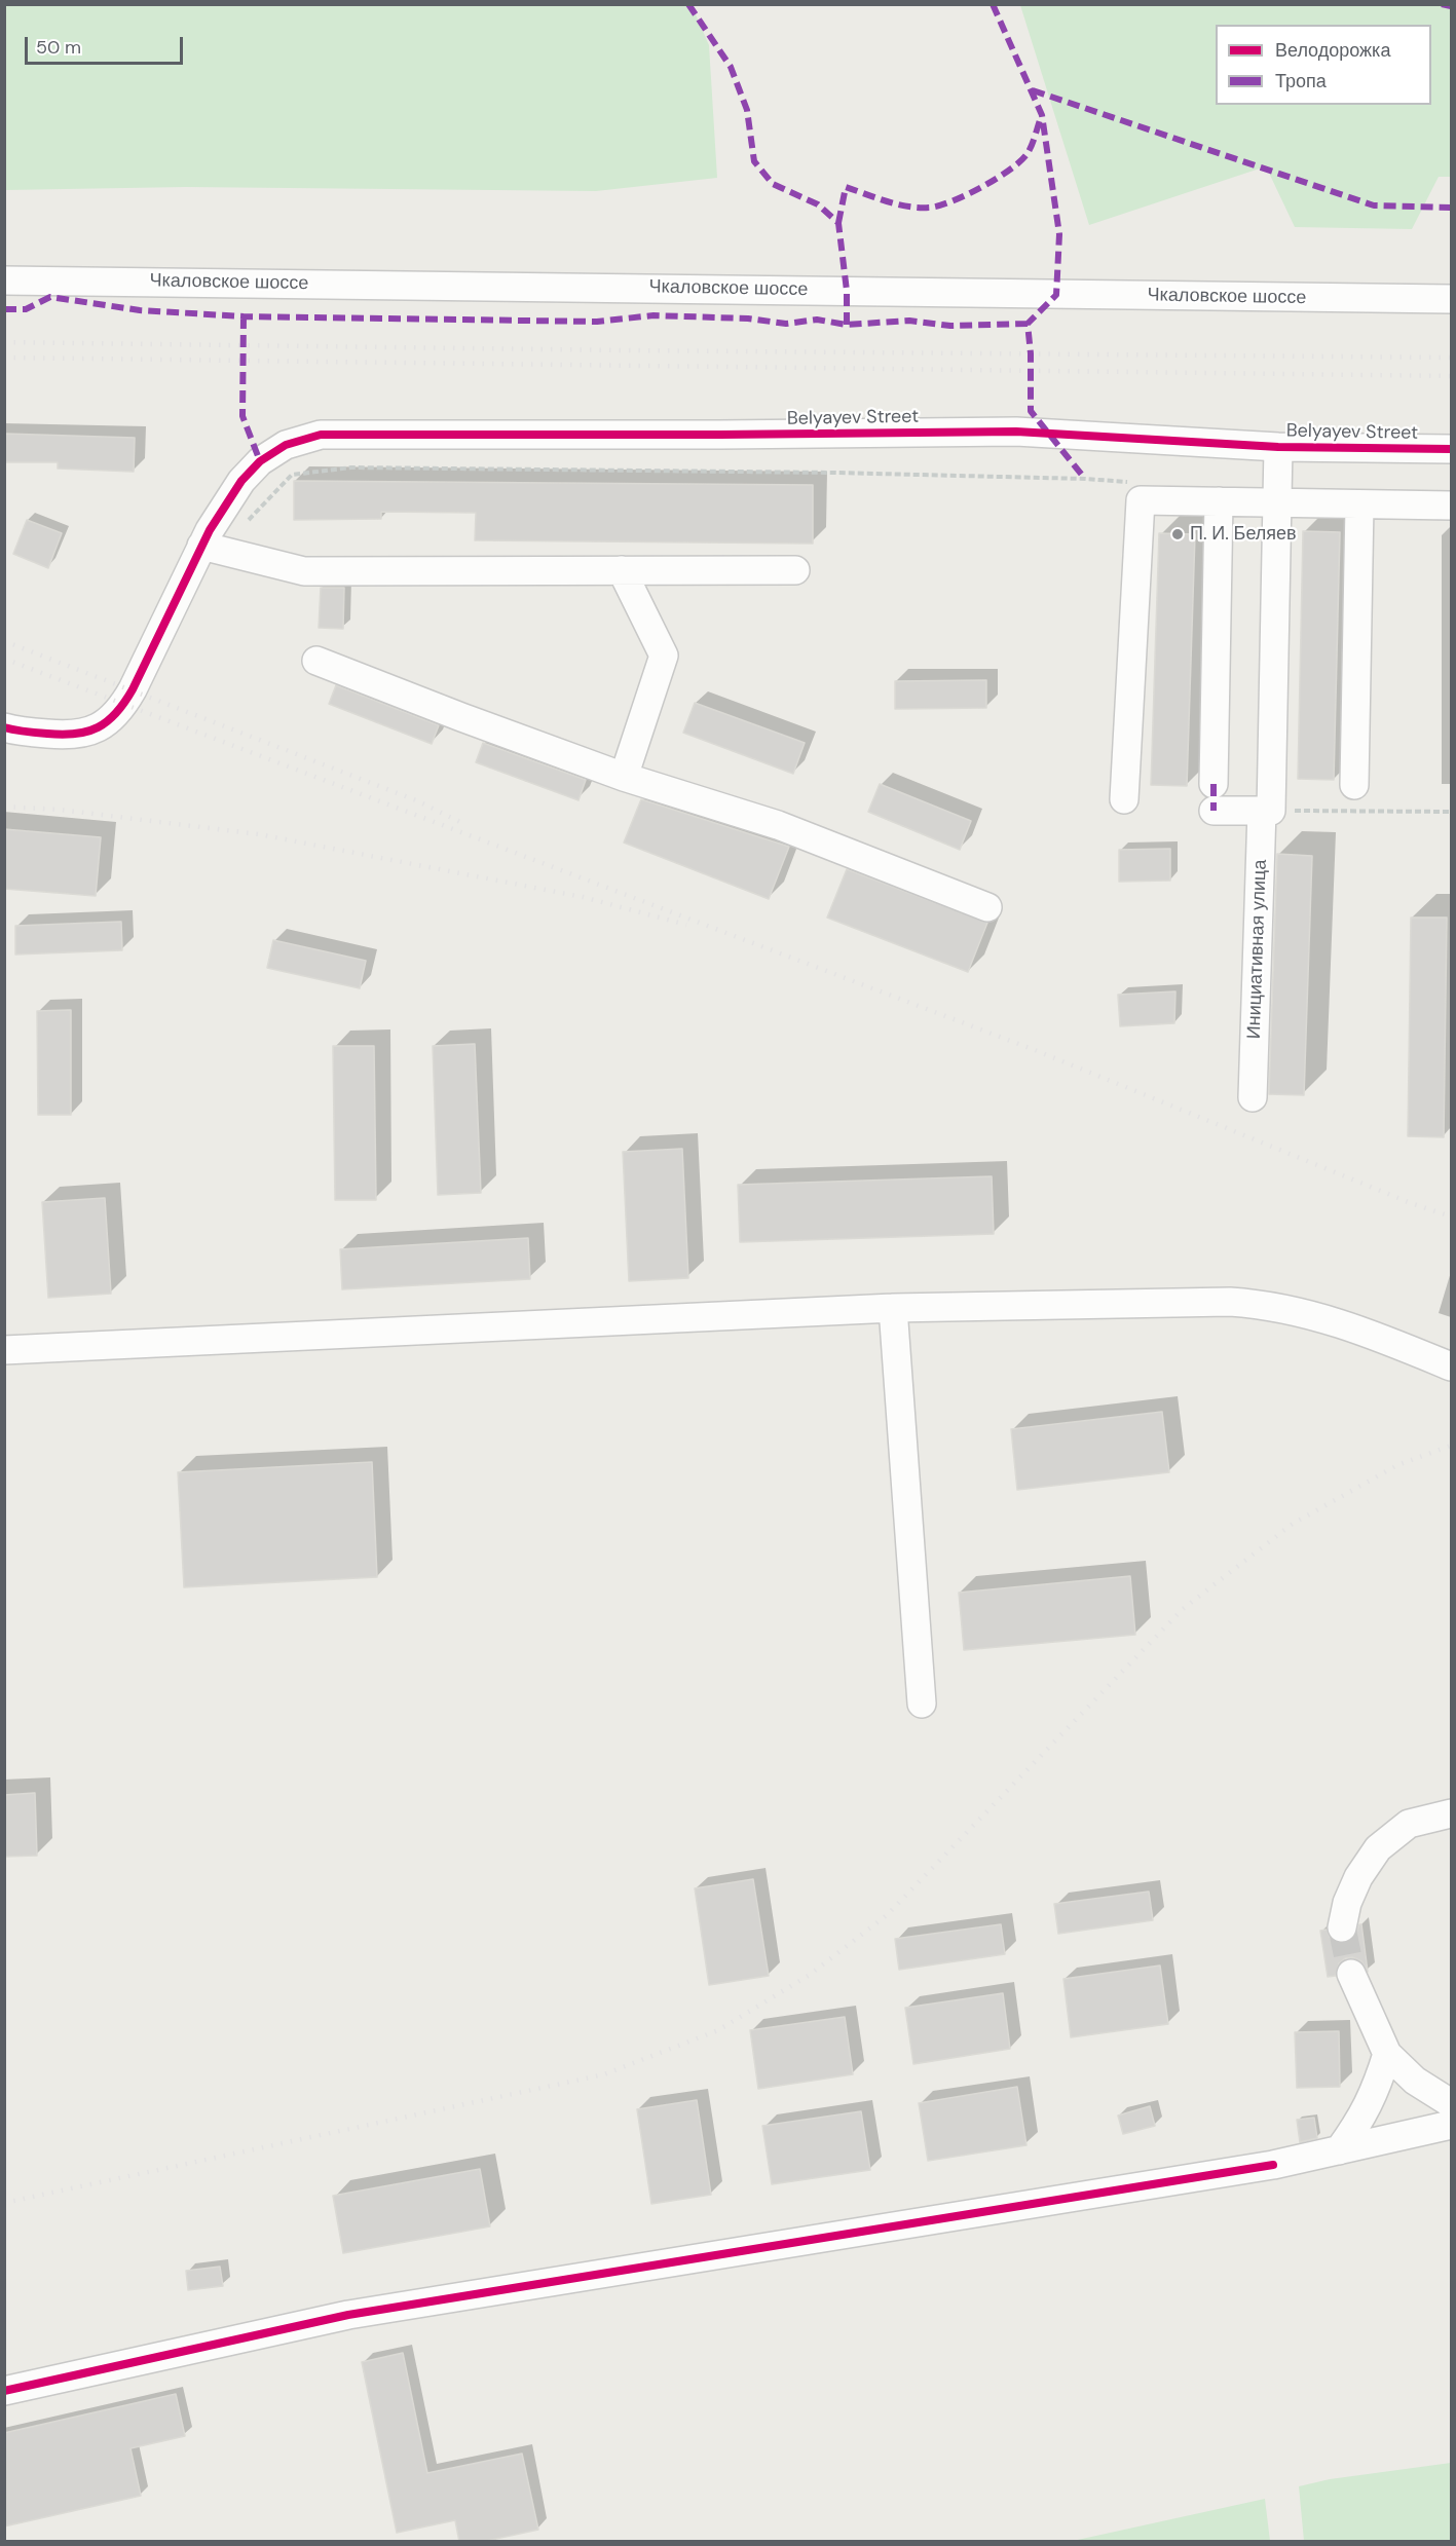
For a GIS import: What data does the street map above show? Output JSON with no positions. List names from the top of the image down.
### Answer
{
  "streets": {
    "street": ["Чкаловское шоссе", "Belyayev Street", "Инициативная улица"]
  },
  "crossings": [
    ["Belyayev Street", "Инициативная улица"]
  ],
  "places": ["П. И. Беляев"],
  "legend": ["Велодорожка", "Тропа"],
  "scale_bar": "50 m"
}
